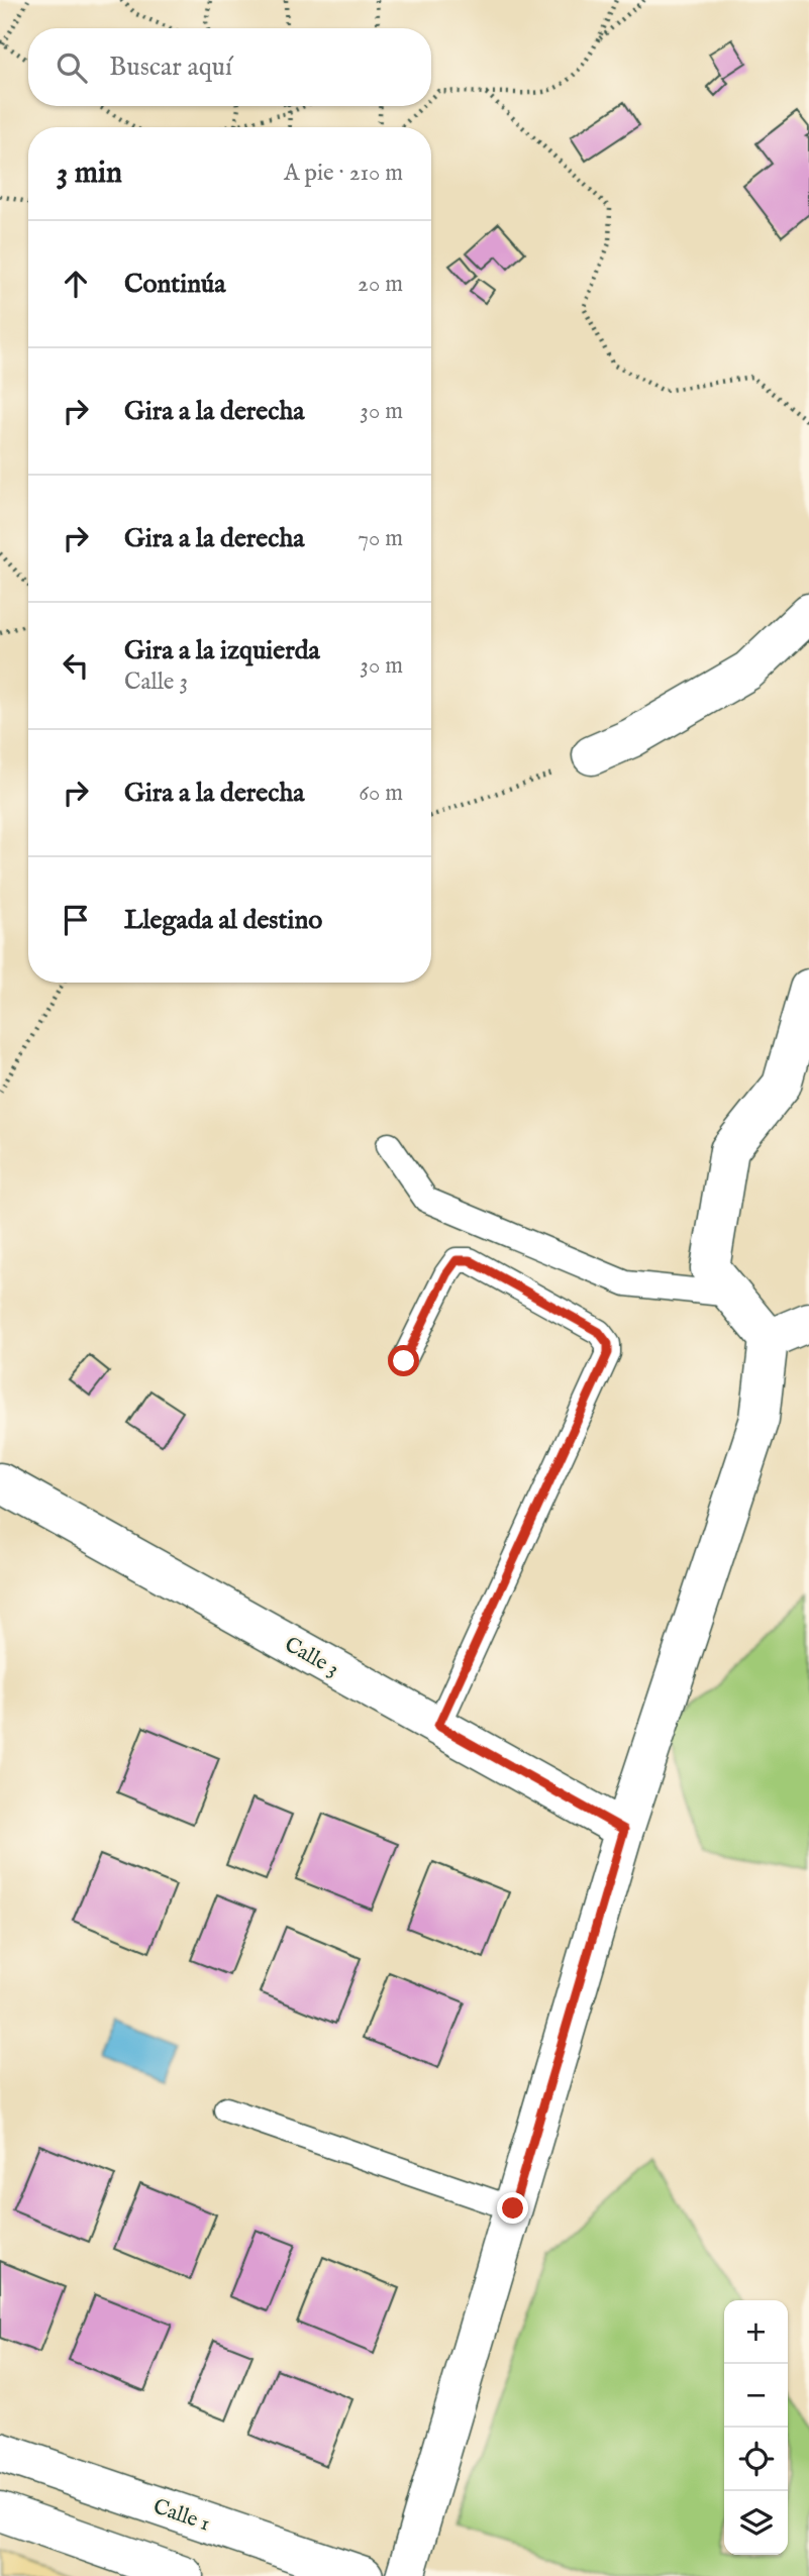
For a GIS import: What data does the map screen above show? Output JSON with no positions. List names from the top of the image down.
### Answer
{
  "streets": {
    "street": ["Calle 3", "Calle 1"]
  },
  "page": {
    "search": "Buscar aquí",
    "heading": ["3 min", "A pie · 210 m"],
    "list": [
      ["Continúa", "20 m"],
      ["Gira a la derecha", "30 m"],
      ["Gira a la derecha", "70 m"],
      ["Gira a la izquierda", "Calle 3", "30 m"],
      ["Gira a la derecha", "60 m"],
      "Llegada al destino"
    ],
    "map_buttons": ["+", "−"]
  }
}
